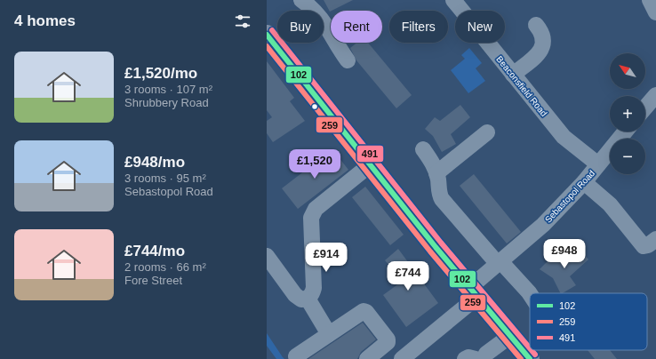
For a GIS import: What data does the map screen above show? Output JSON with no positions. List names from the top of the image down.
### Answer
{
  "streets": {
    "street": ["Beaconsfield Road", "Sebastopol Road"]
  },
  "crossings": [
    ["Beaconsfield Road", "Sebastopol Road"]
  ],
  "lines": ["transit line 491", "transit line 102", "transit line 259"],
  "legend": ["102", "259", "491"],
  "north": "top left",
  "page": {
    "heading": "4 homes",
    "chip": [
      "Buy",
      "Rent",
      "Filters",
      "New"
    ],
    "list": [
      {
        "name": "£1,520/mo",
        "note": "3 rooms · 107 m² · Shrubbery Road"
      },
      {
        "name": "£948/mo",
        "note": "3 rooms · 95 m² · Sebastopol Road"
      },
      {
        "name": "£744/mo",
        "note": "2 rooms · 66 m² · Fore Street"
      }
    ],
    "map_buttons": ["+", "−"],
    "price": [
      "£1,520",
      "£948",
      "£914",
      "£744"
    ]
  }
}
